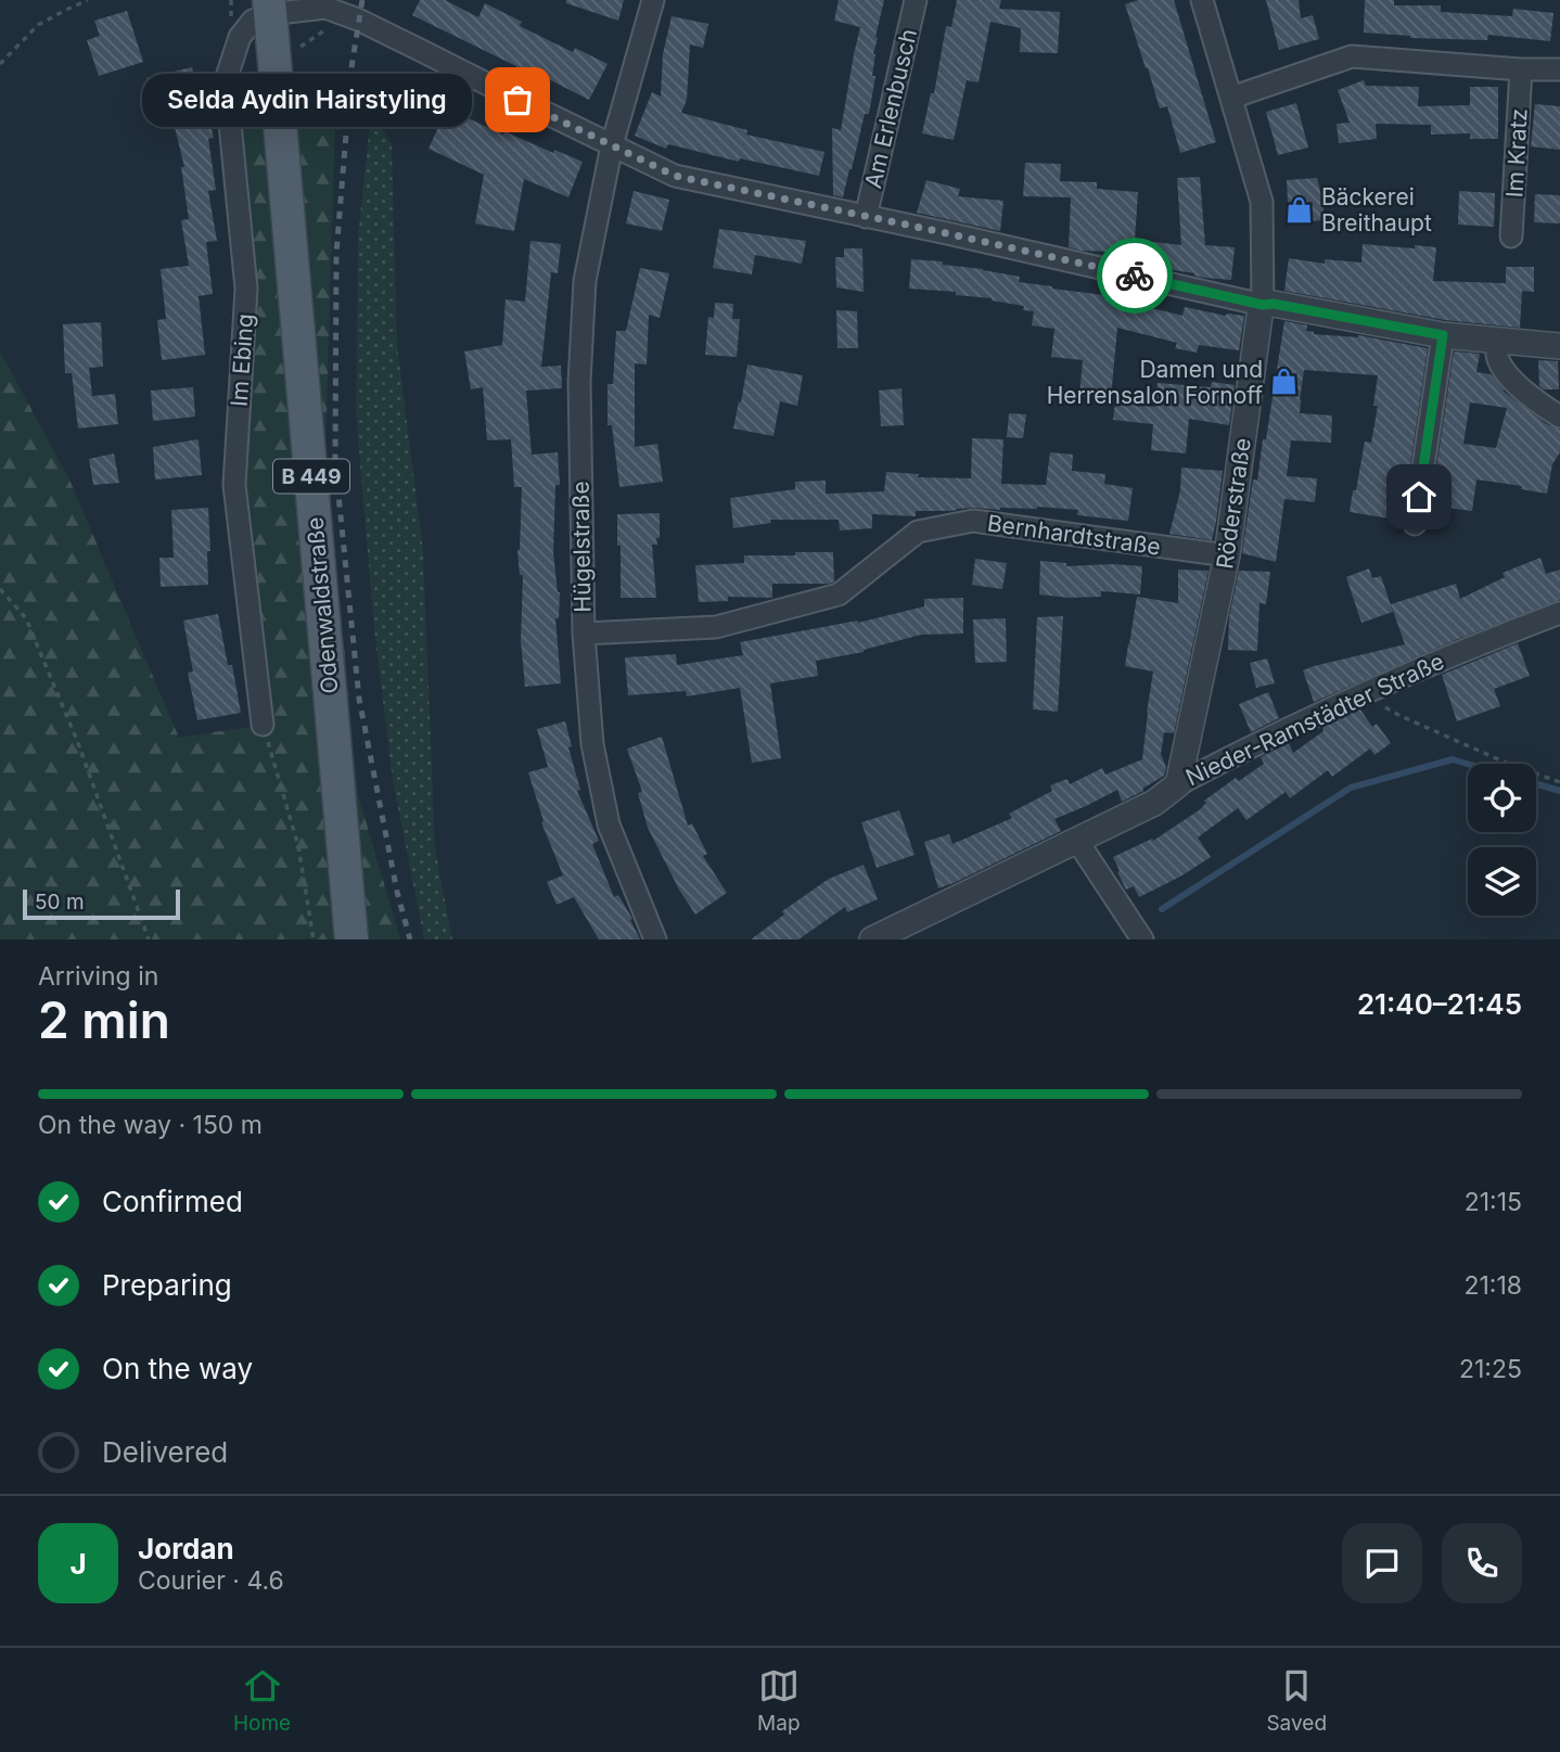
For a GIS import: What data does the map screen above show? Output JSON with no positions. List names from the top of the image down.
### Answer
{
  "streets": {
    "main road": ["B 449", "Odenwaldstraße"],
    "street": [
      "Am Erlenbusch",
      "Im Kratz",
      "Im Ebing",
      "Röderstraße",
      "Bernhardtstraße",
      "Hügelstraße",
      "Nieder-Ramstädter Straße"
    ]
  },
  "crossings": [
    ["Im Ebing", "Odenwaldstraße"],
    ["Röderstraße", "Bernhardtstraße"],
    ["Röderstraße", "Nieder-Ramstädter Straße"],
    ["Bernhardtstraße", "Hügelstraße"]
  ],
  "places": {
    "other": ["Selda Aydin Hairstyling"],
    "shop": ["Bäckerei Breithaupt", "Damen und Herrensalon Fornoff"]
  },
  "scale_bar": "50 m",
  "page": {
    "bubble": "Selda Aydin Hairstyling",
    "scale": "50 m",
    "heading": ["2 min", "Arriving in", "21:40–21:45"],
    "panel": ["Jordan", "Courier · 4.6"],
    "bar": "On the way · 150 m",
    "list": [
      ["Confirmed", "21:15"],
      ["Preparing", "21:18"],
      ["On the way", "21:25"],
      "Delivered"
    ],
    "round": "J",
    "tabs": ["Home", "Map", "Saved"]
  }
}
